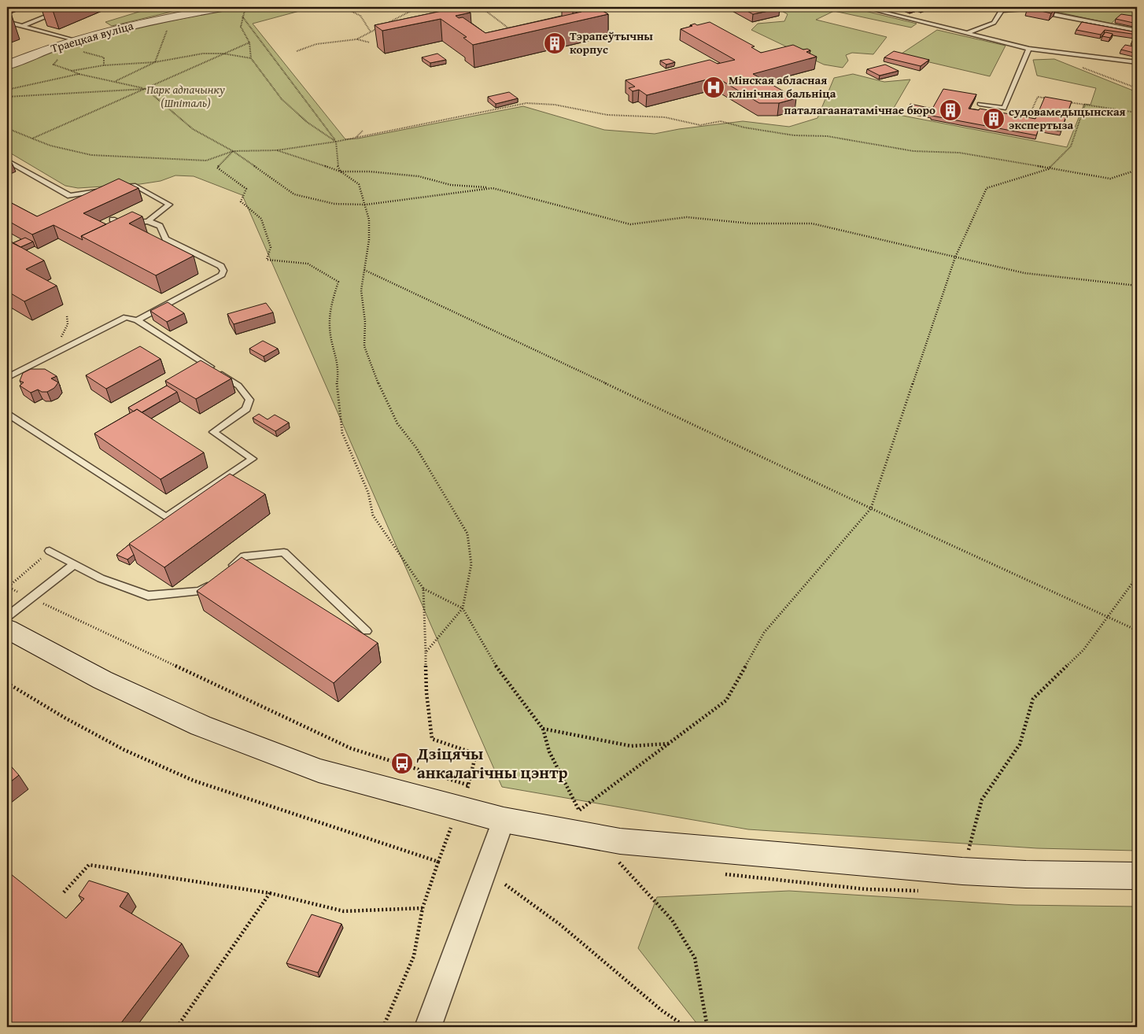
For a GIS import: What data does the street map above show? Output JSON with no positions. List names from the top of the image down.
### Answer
{
  "streets": {
    "main road": ["Траецкая вуліца"]
  },
  "parks": ["Парк адпачынку (Шпіталь)"],
  "places": {
    "building": ["Тэрапеўтычны корпус", "паталагаанатамічнае бюро", "судовамедыцынская экспертыза"],
    "hospital": ["Мінская абласная клінічная бальніца"],
    "bus stop": ["Дзіцячы анкалагічны цэнтр"]
  }
}
